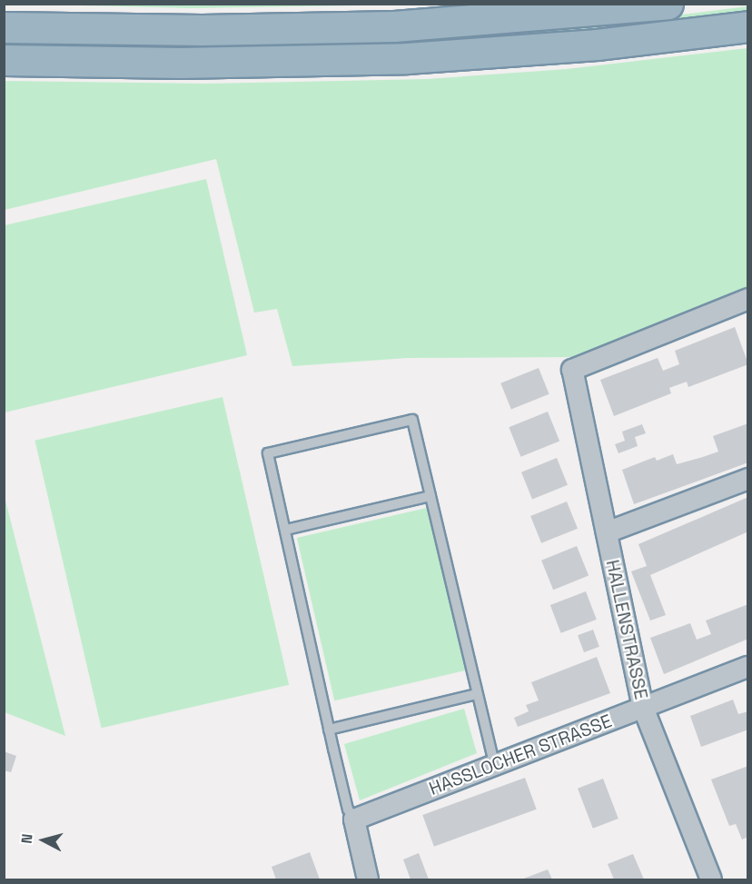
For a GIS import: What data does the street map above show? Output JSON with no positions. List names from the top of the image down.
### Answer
{
  "streets": {
    "street": ["HALLENSTRASSE", "HASSLOCHER STRASSE"]
  },
  "crossings": [
    ["HALLENSTRASSE", "HASSLOCHER STRASSE"]
  ],
  "north": "left"
}
